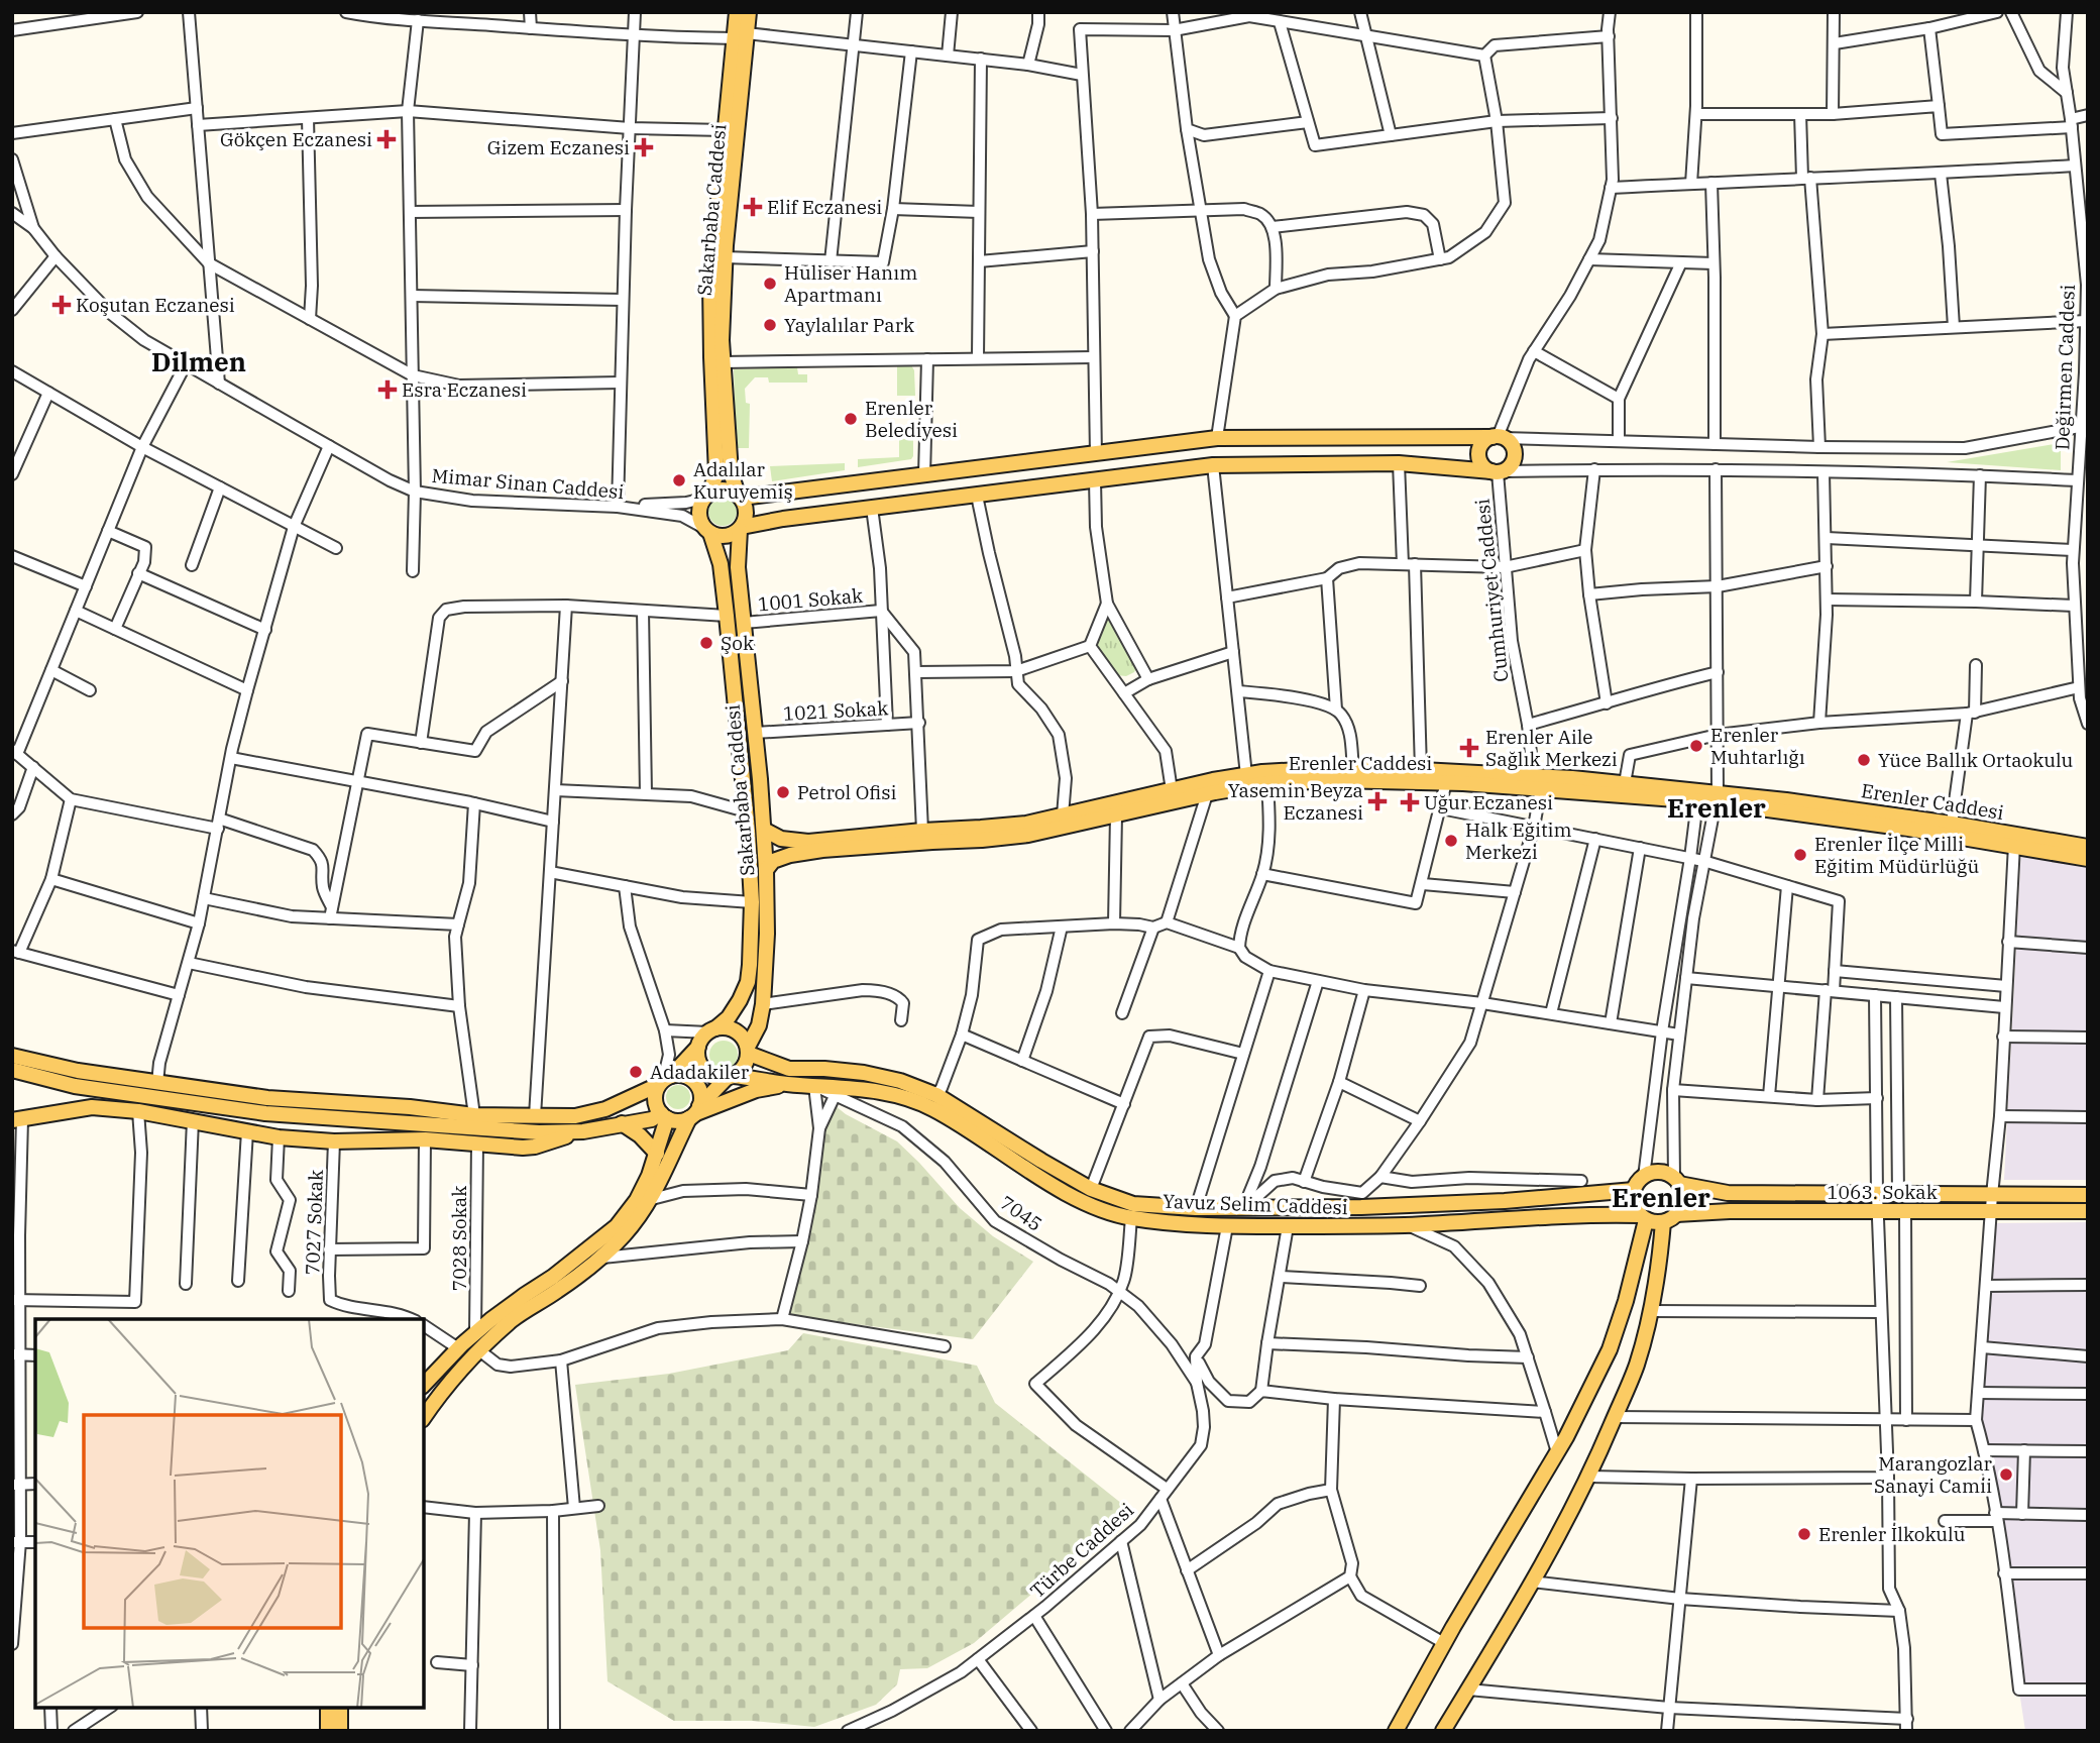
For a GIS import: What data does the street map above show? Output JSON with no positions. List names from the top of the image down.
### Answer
{
  "streets": {
    "main road": [
      "Sakarbaba Caddesi",
      "Erenler Caddesi",
      "1063. Sokak",
      "Yavuz Selim Caddesi"
    ],
    "street": [
      "Değirmen Caddesi",
      "Mimar Sinan Caddesi",
      "Cumhuriyet Caddesi",
      "1001 Sokak",
      "1021 Sokak",
      "7045",
      "7027 Sokak",
      "7028 Sokak",
      "Türbe Caddesi"
    ]
  },
  "crossings": [
    ["Sakarbaba Caddesi", "Mimar Sinan Caddesi"],
    ["Sakarbaba Caddesi", "1001 Sokak"],
    ["Sakarbaba Caddesi", "1021 Sokak"],
    ["Sakarbaba Caddesi", "Erenler Caddesi"],
    ["Sakarbaba Caddesi", "Yavuz Selim Caddesi"],
    ["Cumhuriyet Caddesi", "Erenler Caddesi"],
    ["1063. Sokak", "Yavuz Selim Caddesi"],
    ["Yavuz Selim Caddesi", "7045"],
    ["Yavuz Selim Caddesi", "Türbe Caddesi"],
    ["7045", "Türbe Caddesi"]
  ],
  "districts": ["Dilmen", "Erenler", "Erenler"],
  "places": {
    "health": [
      "Gökçen Eczanesi",
      "Gizem Eczanesi",
      "Elif Eczanesi",
      "Koşutan Eczanesi",
      "Esra Eczanesi",
      "Erenler Aile Sağlık Merkezi",
      "Yasemin Beyza Eczanesi",
      "Uğur Eczanesi"
    ],
    "other": [
      "Huliser Hanım Apartmanı",
      "Yaylalılar Park",
      "Erenler Belediyesi",
      "Adalılar Kuruyemiş",
      "Şok",
      "Erenler Muhtarlığı",
      "Yüce Ballık Ortaokulu",
      "Petrol Ofisi",
      "Halk Eğitim Merkezi",
      "Erenler İlçe Milli Eğitim Müdürlüğü",
      "Adadakiler",
      "Marangozlar Sanayi Camii",
      "Erenler İlkokulu"
    ]
  }
}
